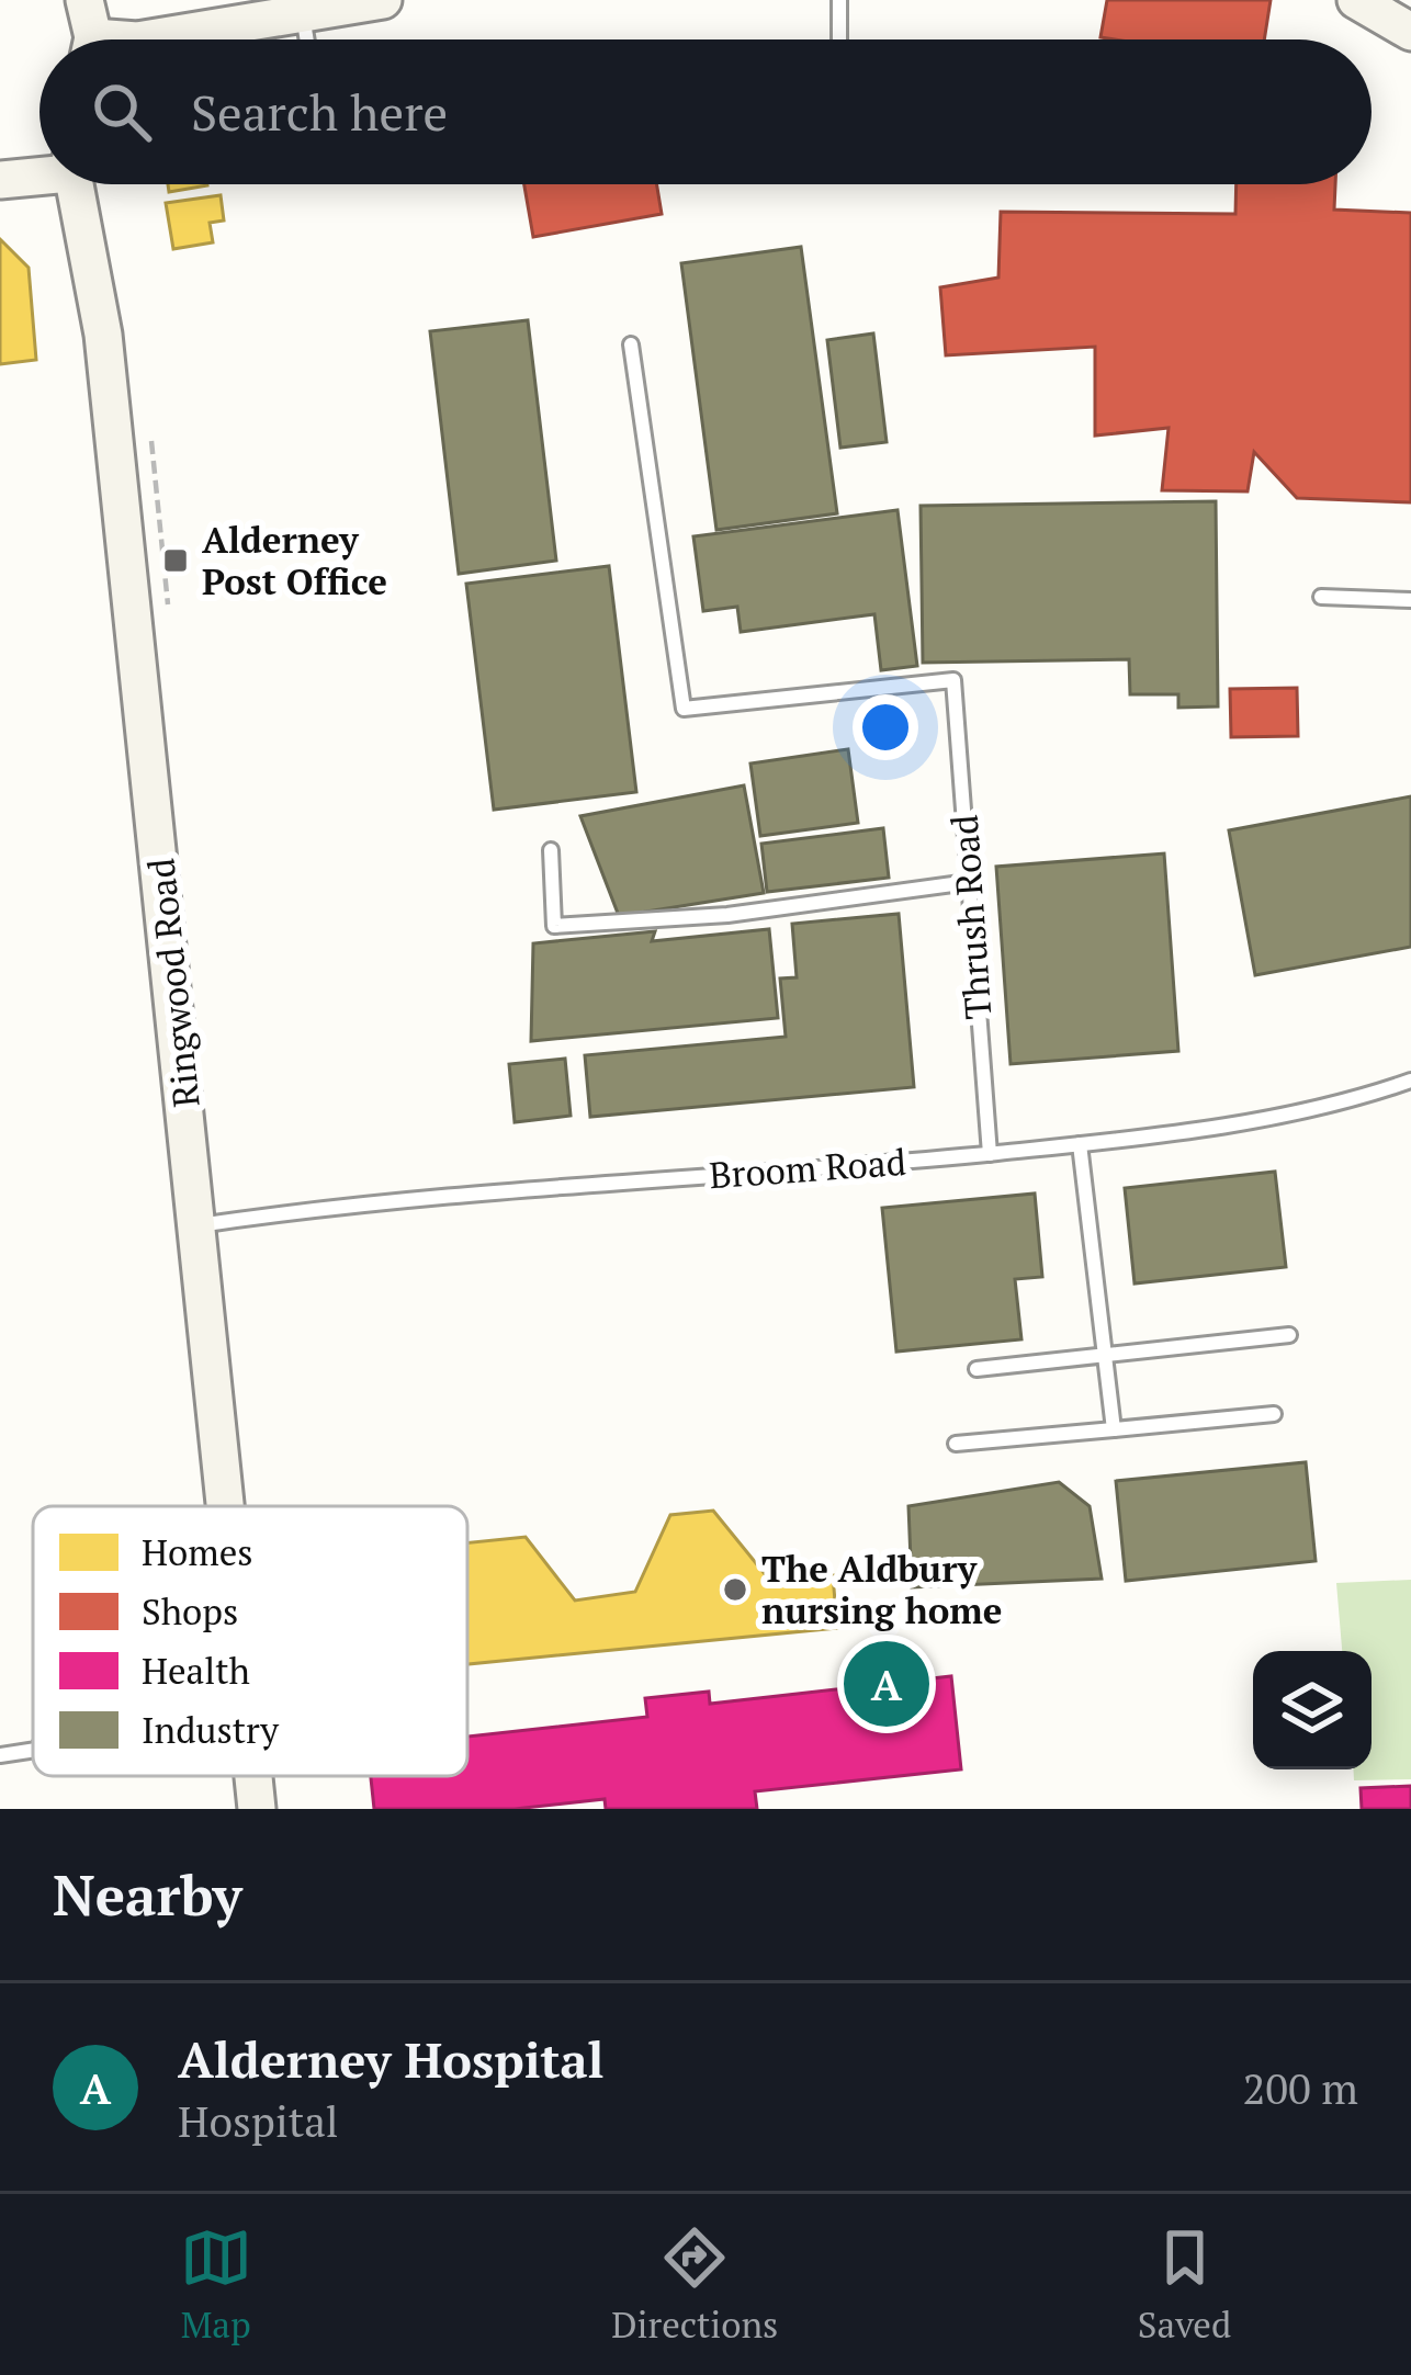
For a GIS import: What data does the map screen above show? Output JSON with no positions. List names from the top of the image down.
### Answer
{
  "streets": {
    "main road": ["Ringwood Road"],
    "lane": ["Thrush Road", "Broom Road"]
  },
  "crossings": [
    ["Thrush Road", "Broom Road"],
    ["Ringwood Road", "Broom Road"]
  ],
  "places": {
    "transit": ["Alderney Post Office"],
    "other": ["The Aldbury nursing home"]
  },
  "legend": [
    "Homes",
    "Shops",
    "Health",
    "Industry"
  ],
  "page": {
    "search": "Search here",
    "pins": "A",
    "heading": "Nearby",
    "list": [
      {
        "mark": "A",
        "name": "Alderney Hospital",
        "note": "Hospital",
        "value": "200 m"
      }
    ],
    "nav": ["Map", "Directions", "Saved"]
  }
}
